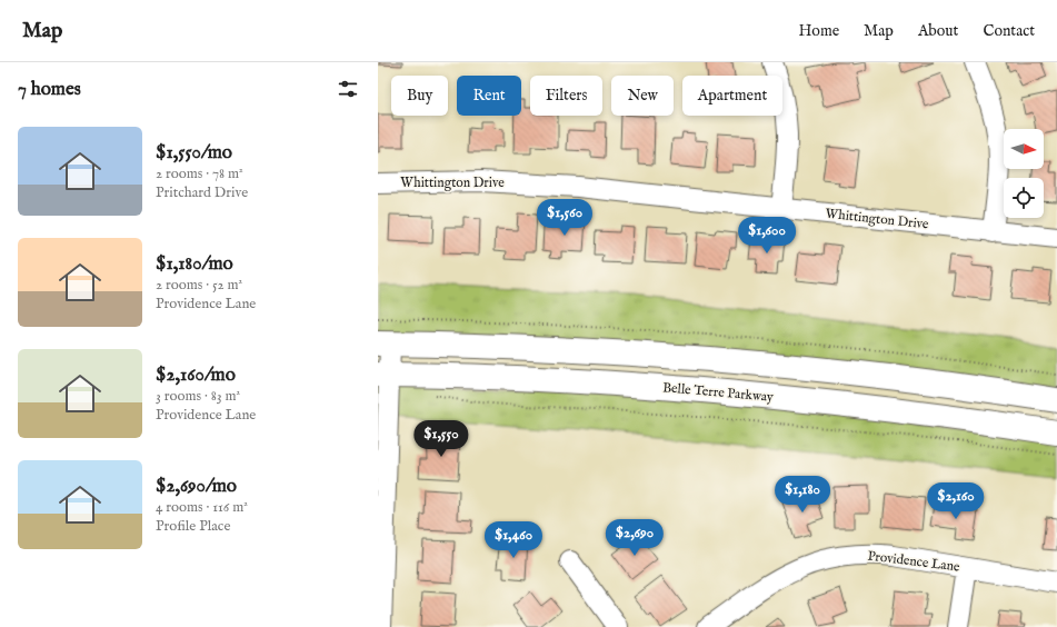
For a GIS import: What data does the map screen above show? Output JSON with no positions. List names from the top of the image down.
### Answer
{
  "streets": {
    "main road": ["Belle Terre Parkway"],
    "street": ["Whittington Drive", "Providence Lane"]
  },
  "north": "right",
  "page": {
    "header": "Map",
    "nav": [
      "Home",
      "Map",
      "About",
      "Contact"
    ],
    "heading": "7 homes",
    "chip": [
      "Buy",
      "Rent",
      "Filters",
      "New",
      "Apartment"
    ],
    "list": [
      {
        "name": "$1,550/mo",
        "note": "2 rooms · 78 m² · Pritchard Drive"
      },
      {
        "name": "$1,180/mo",
        "note": "2 rooms · 52 m² · Providence Lane"
      },
      {
        "name": "$2,160/mo",
        "note": "3 rooms · 83 m² · Providence Lane"
      },
      {
        "name": "$2,690/mo",
        "note": "4 rooms · 116 m² · Profile Place"
      }
    ],
    "price": [
      "$1,560",
      "$1,600",
      "$1,550",
      "$1,180",
      "$2,160",
      "$2,690",
      "$1,460"
    ]
  }
}
